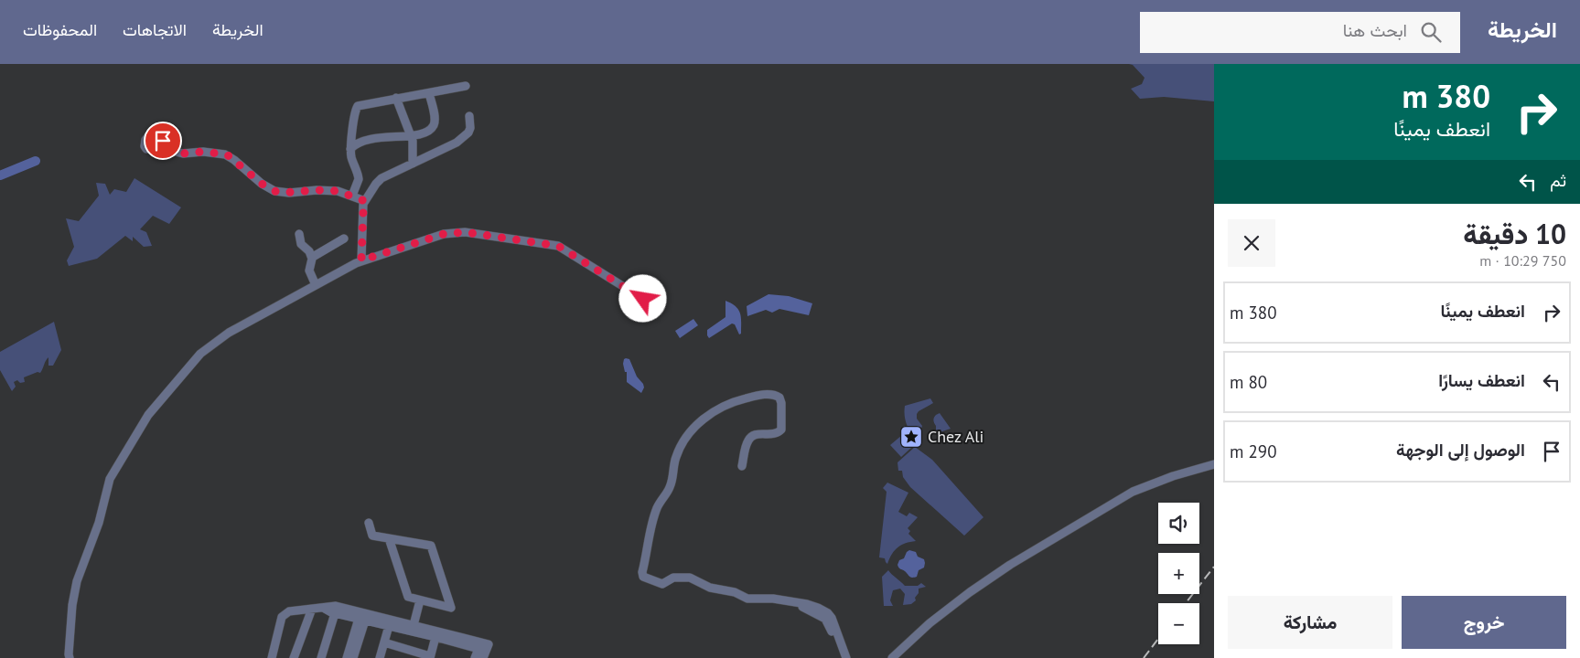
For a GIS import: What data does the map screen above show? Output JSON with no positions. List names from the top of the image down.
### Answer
{
  "places": {
    "place": ["Chez Ali"]
  },
  "page": {
    "header": "الخريطة",
    "search": "ابحث هنا",
    "nav": ["الخريطة", "الاتجاهات", "المحفوظات"],
    "turn": ["380 m", "انعطف يمينًا"],
    "then": "ثم",
    "heading": ["10 دقيقة", "750 m · 10:29"],
    "list": [
      {
        "name": "انعطف يمينًا",
        "value": "380 m"
      },
      {
        "name": "انعطف يسارًا",
        "value": "80 m"
      },
      {
        "name": "الوصول إلى الوجهة",
        "value": "290 m"
      }
    ],
    "map_buttons": ["+", "−"],
    "buttons": ["خروج", "مشاركة"]
  }
}
